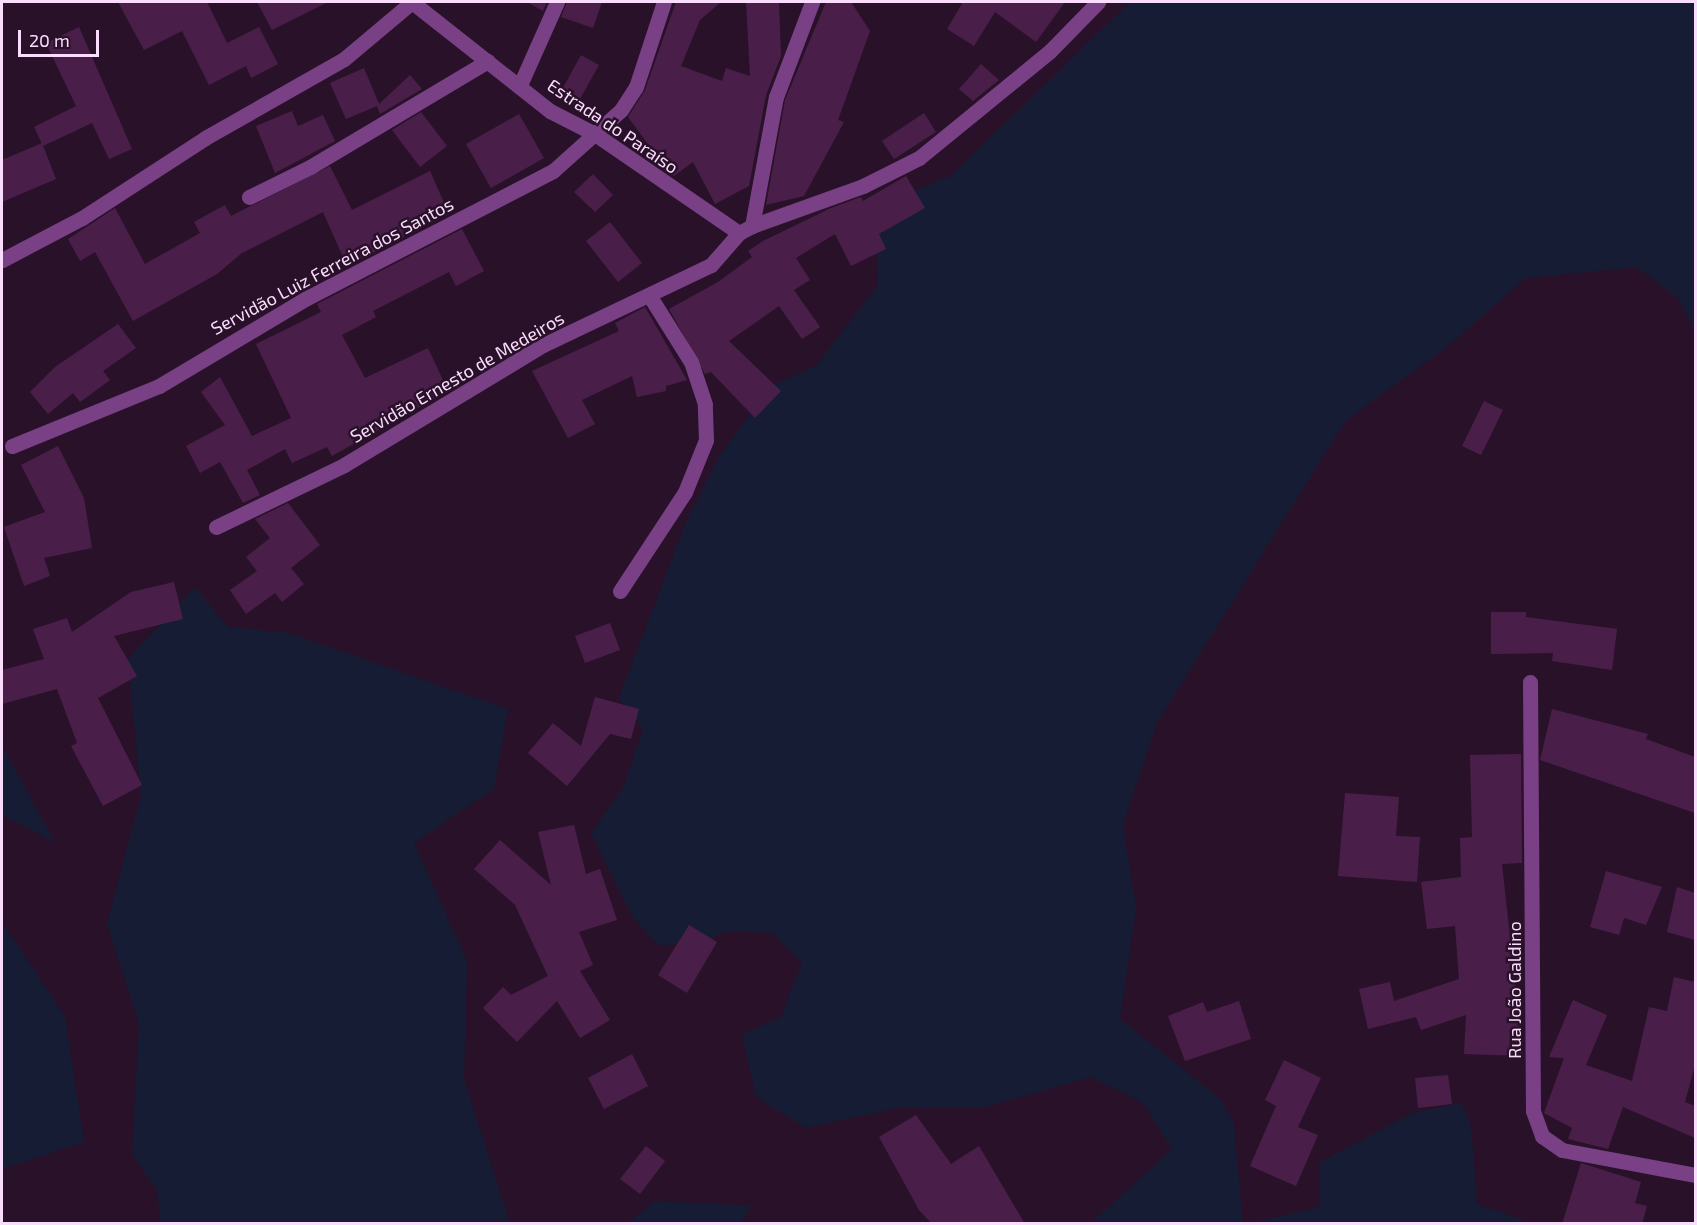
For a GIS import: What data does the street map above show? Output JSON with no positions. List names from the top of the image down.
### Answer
{
  "streets": {
    "street": [
      "Estrada do Paraíso",
      "Servidão Luiz Ferreira dos Santos",
      "Servidão Ernesto de Medeiros",
      "Rua João Galdino"
    ]
  },
  "crossings": [
    ["Estrada do Paraíso", "Servidão Luiz Ferreira dos Santos"],
    ["Estrada do Paraíso", "Servidão Ernesto de Medeiros"]
  ],
  "scale_bar": "20 m"
}
